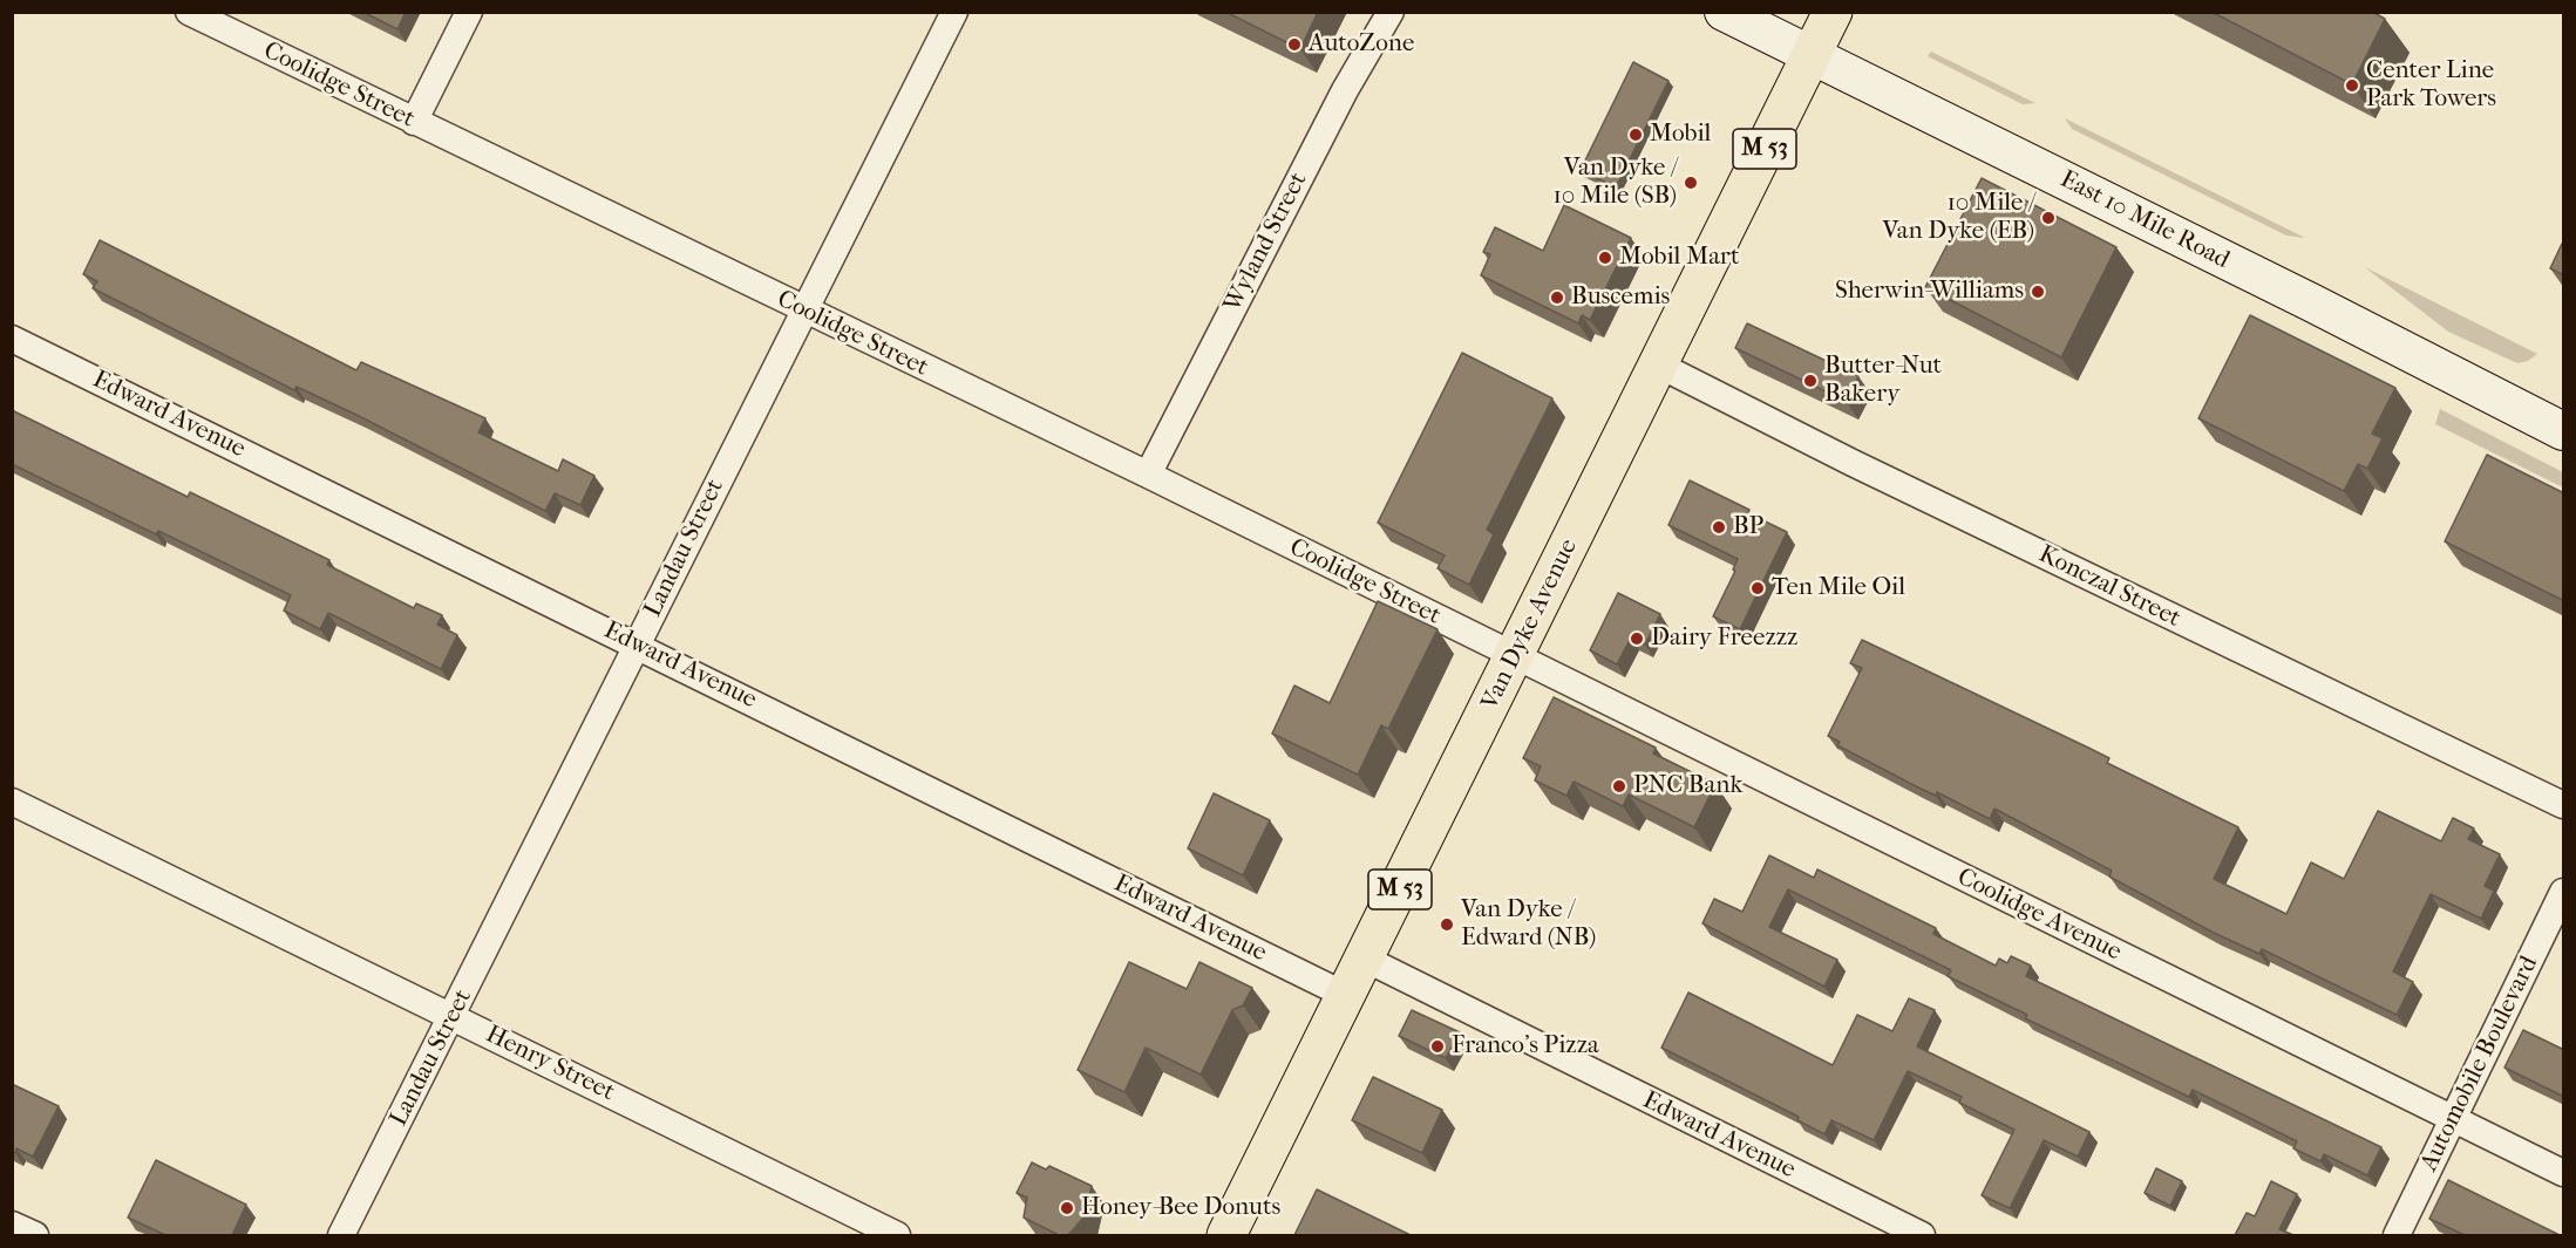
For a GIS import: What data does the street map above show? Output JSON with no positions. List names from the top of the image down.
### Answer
{
  "streets": {
    "main road": ["M 53", "East 10 Mile Road", "Van Dyke Avenue"],
    "street": [
      "Coolidge Street",
      "Wyland Street",
      "Edward Avenue",
      "Landau Street",
      "Konczal Street",
      "Coolidge Avenue",
      "Henry Street",
      "Automobile Boulevard"
    ]
  },
  "crossings": [
    ["Coolidge Street", "Wyland Street"],
    ["Coolidge Street", "Landau Street"],
    ["Coolidge Street", "Van Dyke Avenue"],
    ["Coolidge Street", "Coolidge Avenue"],
    ["East 10 Mile Road", "Van Dyke Avenue"],
    ["Edward Avenue", "Landau Street"],
    ["Edward Avenue", "Van Dyke Avenue"],
    ["Landau Street", "Henry Street"],
    ["Konczal Street", "Van Dyke Avenue"],
    ["Van Dyke Avenue", "Coolidge Avenue"],
    ["Coolidge Avenue", "Automobile Boulevard"]
  ],
  "places": [
    "AutoZone",
    "Center Line Park Towers",
    "Mobil",
    "Van Dyke / 10 Mile (SB)",
    "10 Mile / Van Dyke (EB)",
    "Mobil Mart",
    "Sherwin-Williams",
    "Buscemis",
    "Butter-Nut Bakery",
    "BP",
    "Ten Mile Oil",
    "Dairy Freezzz",
    "PNC Bank",
    "Van Dyke / Edward (NB)",
    "Franco's Pizza",
    "Honey-Bee Donuts"
  ]
}
